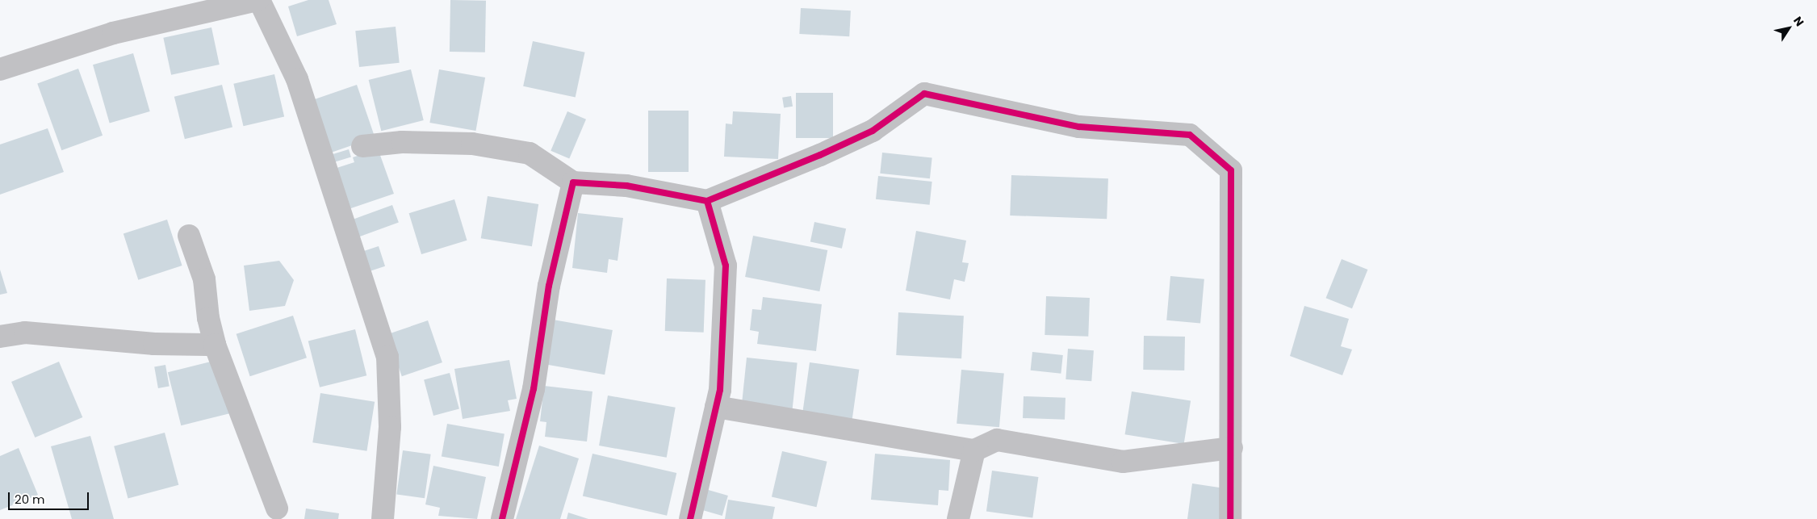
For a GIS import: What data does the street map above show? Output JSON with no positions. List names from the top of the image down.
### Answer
{
  "scale_bar": "20 m",
  "north": "top right"
}
